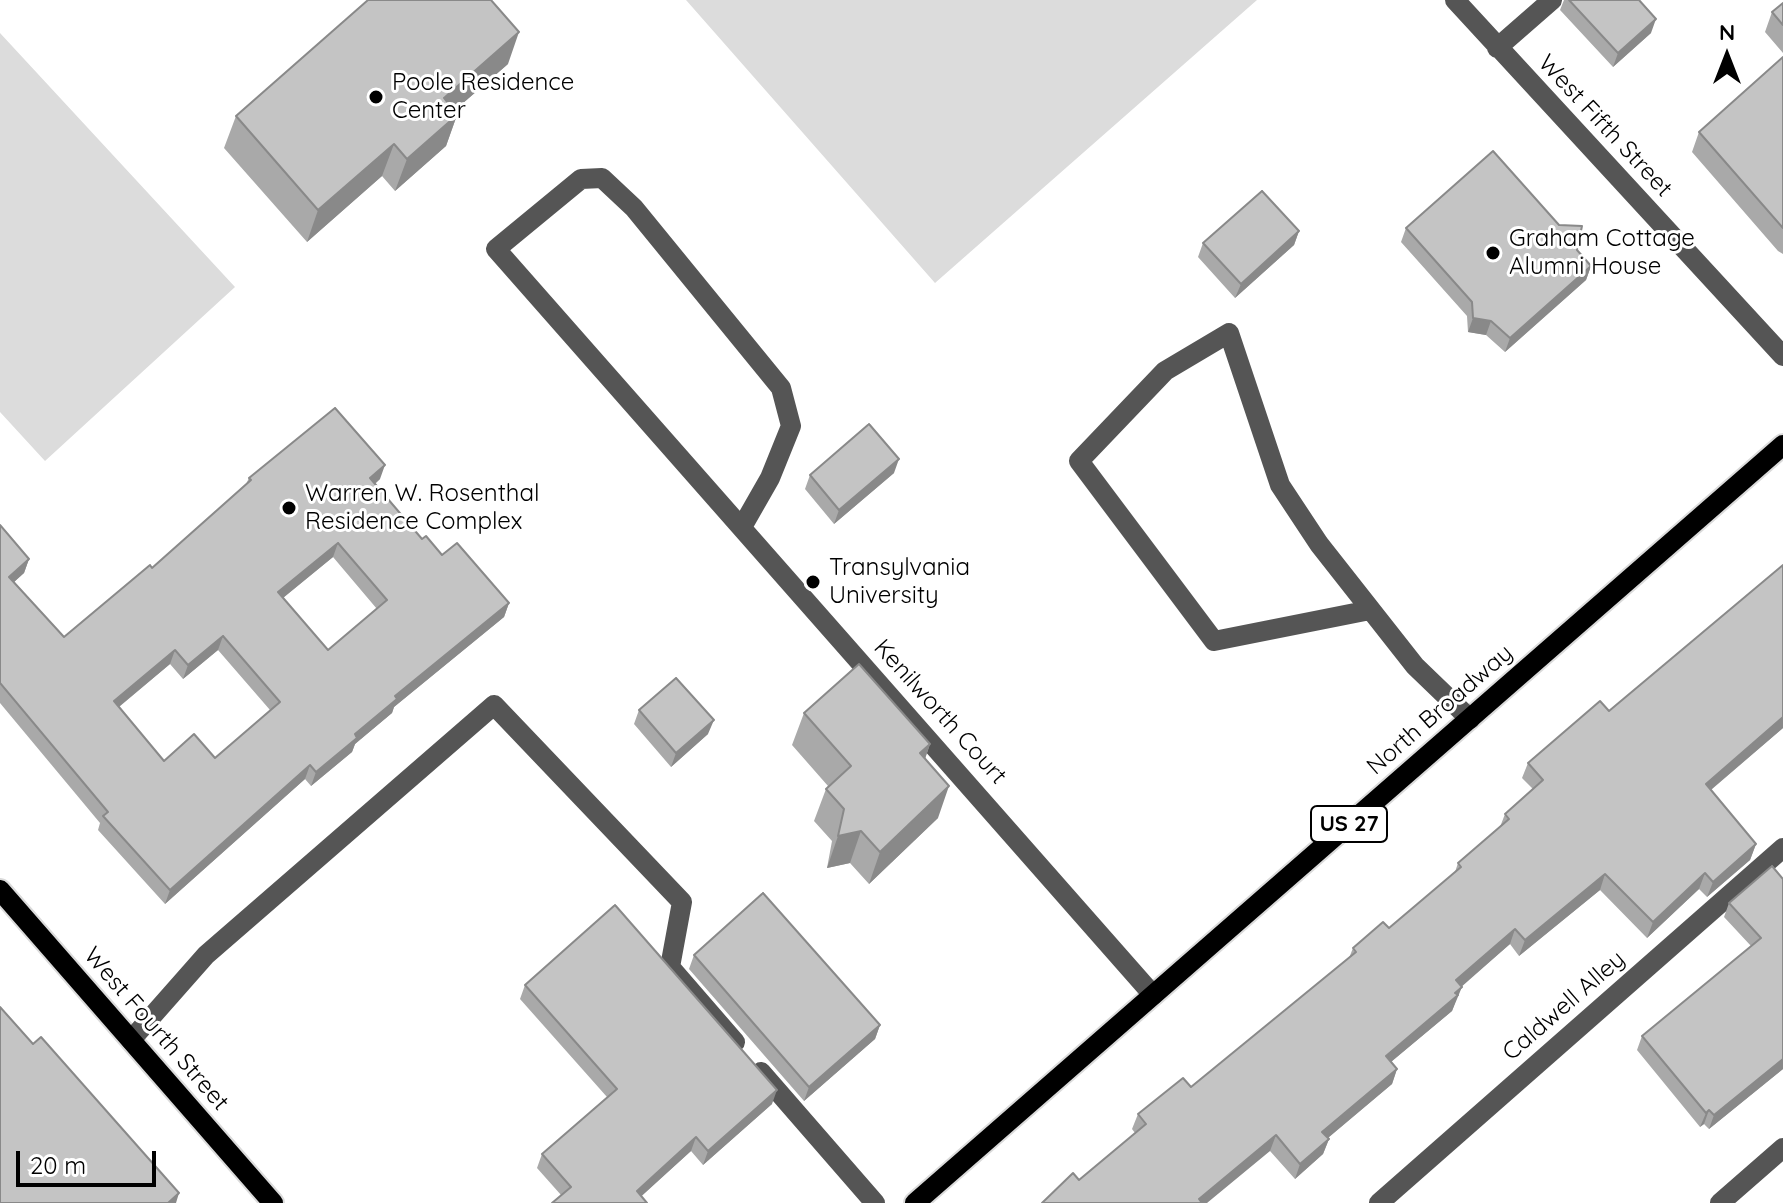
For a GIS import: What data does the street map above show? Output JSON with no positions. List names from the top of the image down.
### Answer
{
  "streets": {
    "main road": ["North Broadway", "US 27", "West Fourth Street"],
    "street": ["West Fifth Street", "Kenilworth Court", "Caldwell Alley"]
  },
  "crossings": [
    ["North Broadway", "Kenilworth Court"]
  ],
  "places": [
    "Poole Residence Center",
    "Graham Cottage Alumni House",
    "Warren W. Rosenthal Residence Complex",
    "Transylvania University"
  ],
  "scale_bar": "20 m",
  "north": "top"
}
